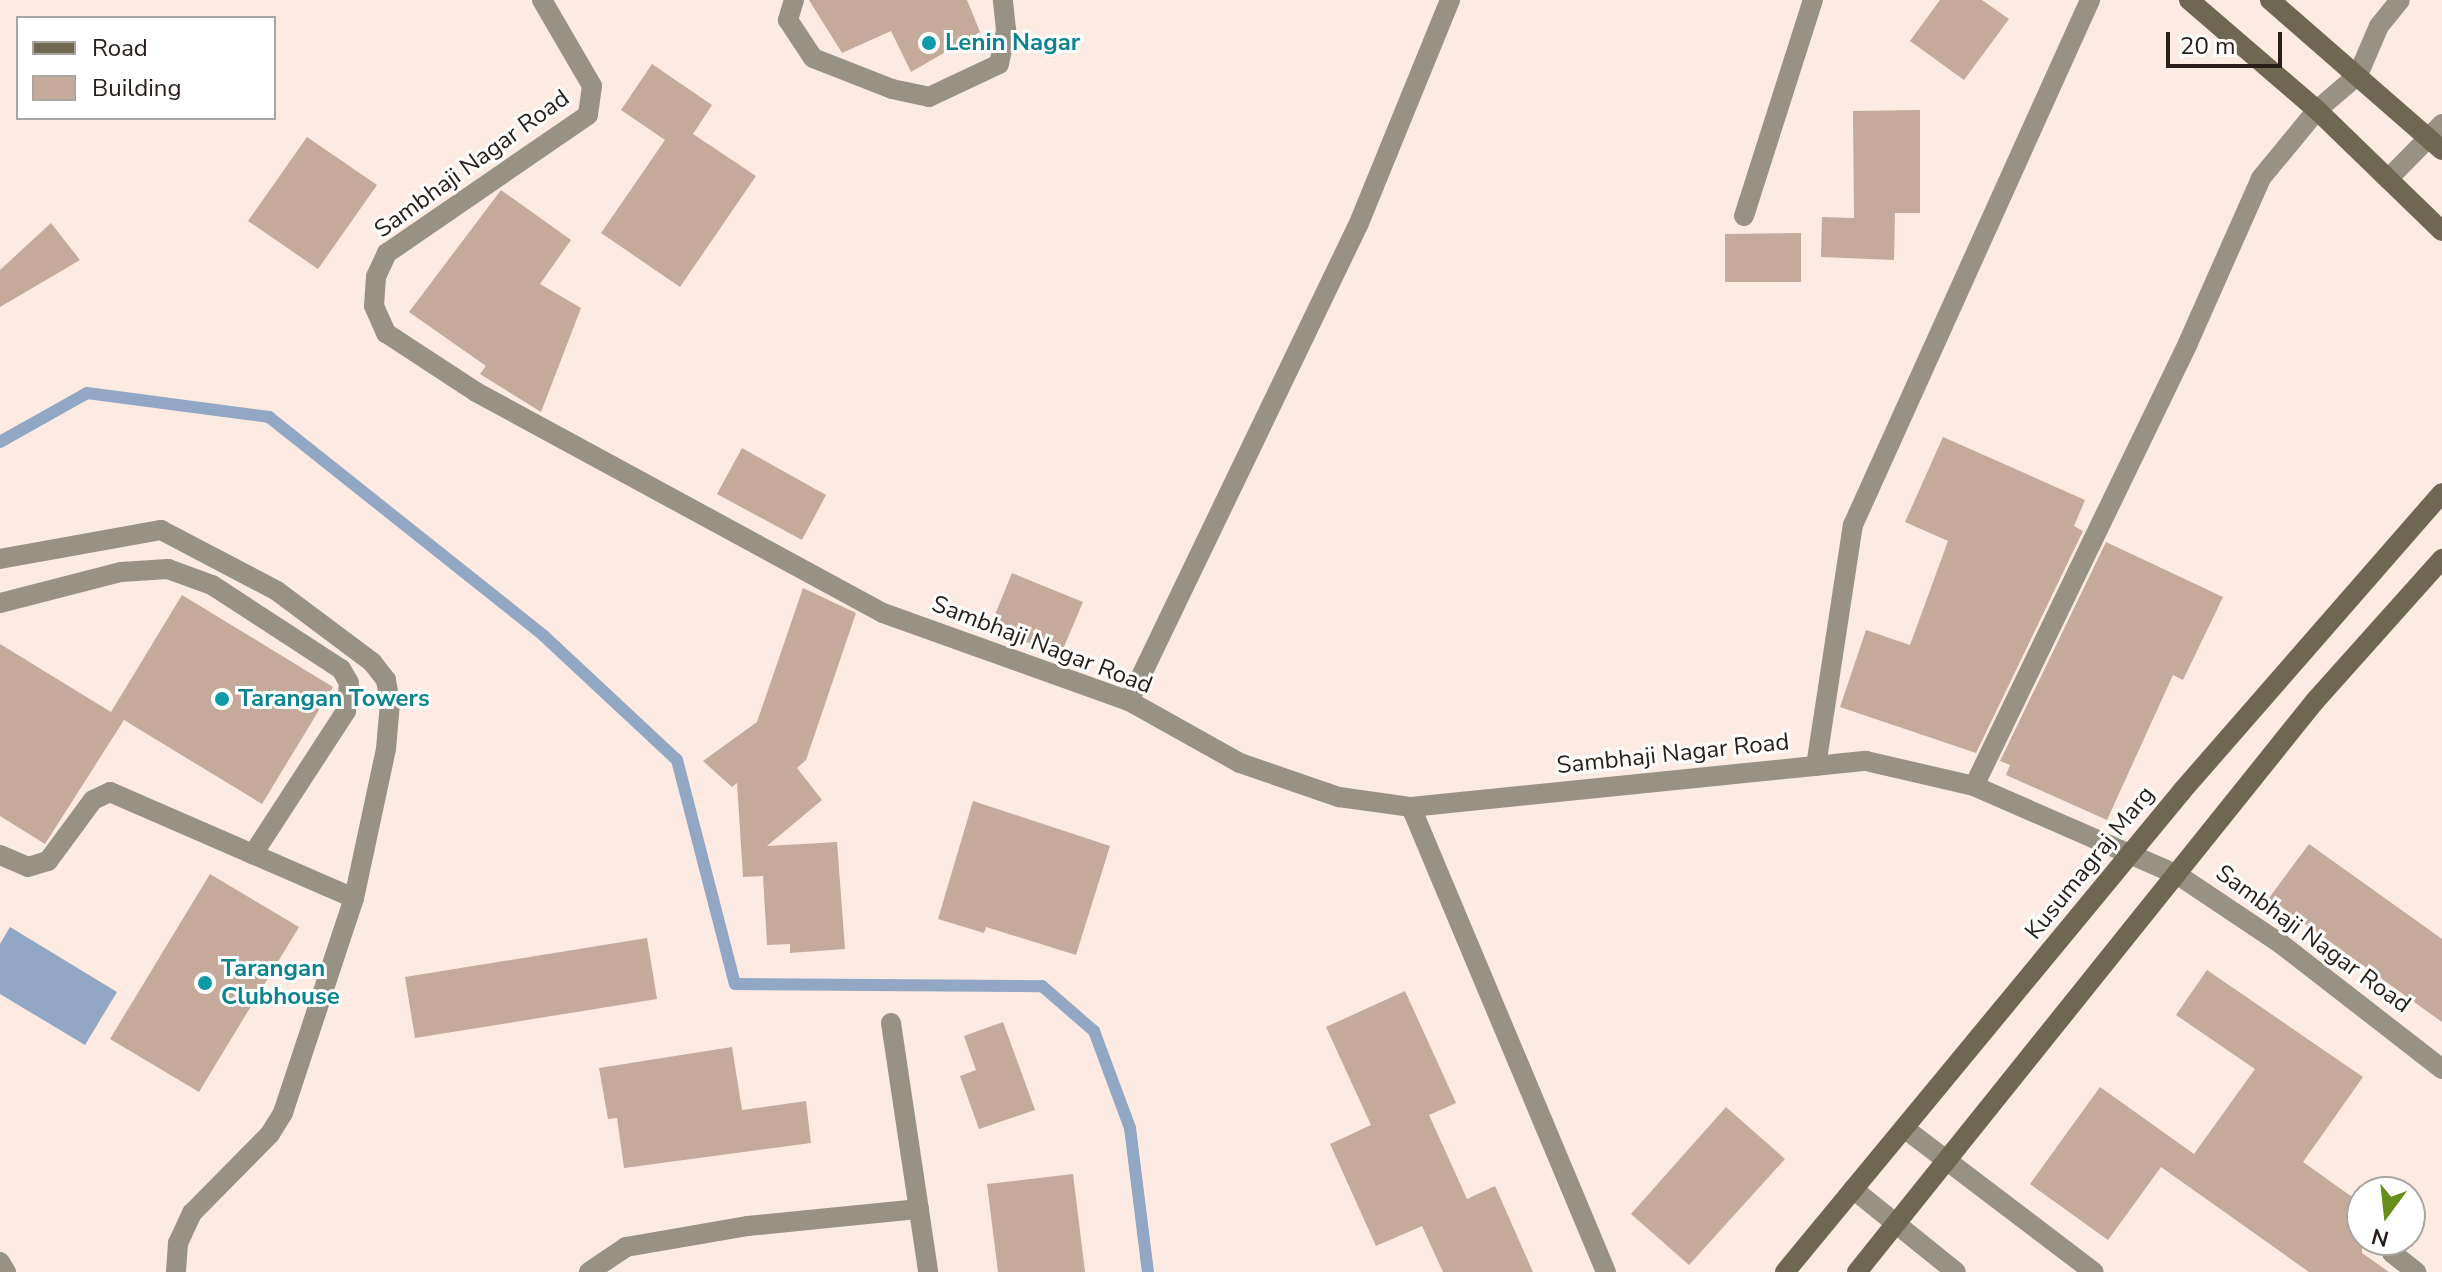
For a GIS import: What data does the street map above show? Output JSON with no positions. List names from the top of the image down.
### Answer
{
  "streets": {
    "street": ["Sambhaji Nagar Road", "Kusumagraj Marg"]
  },
  "crossings": [
    ["Sambhaji Nagar Road", "Kusumagraj Marg"]
  ],
  "places": ["Lenin Nagar", "Tarangan Towers", "Tarangan Clubhouse"],
  "legend": ["Road", "Building"],
  "scale_bar": "20 m",
  "north": "bottom"
}
